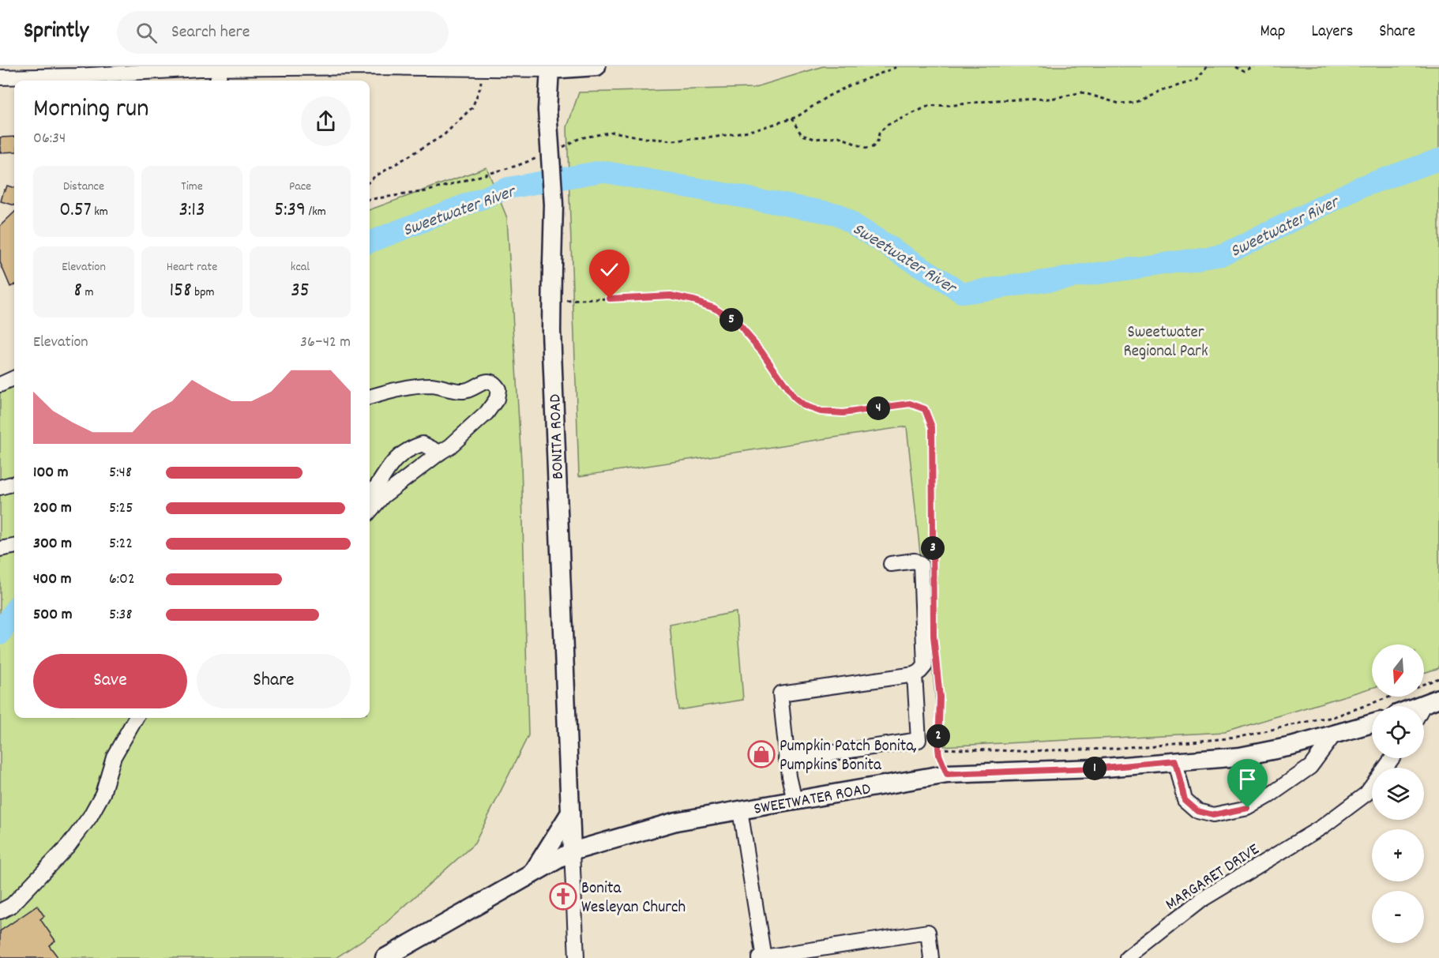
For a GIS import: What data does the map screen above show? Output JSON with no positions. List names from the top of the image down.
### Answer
{
  "streets": {
    "main road": ["BONITA ROAD", "SWEETWATER ROAD"],
    "street": ["MARGARET DRIVE"]
  },
  "crossings": [
    ["BONITA ROAD", "SWEETWATER ROAD"]
  ],
  "water": ["Sweetwater River"],
  "parks": ["Sweetwater Regional Park"],
  "places": {
    "shop": ["Pumpkin Patch Bonita, Pumpkins Bonita"],
    "church": ["Bonita Wesleyan Church"]
  },
  "north": "bottom",
  "page": {
    "header": "Sprintly",
    "search": "Search here",
    "nav": ["Map", "Layers", "Share"],
    "heading": ["Morning run", "06:34"],
    "stats": [
      ["Distance", "0.57 km"],
      ["Time", "3:13"],
      ["Pace", "5:39 /km"],
      ["Elevation", "8 m"],
      ["Heart rate", "158 bpm"],
      ["kcal", "35"]
    ],
    "pins": [
      "5",
      "4",
      "3",
      "2",
      "1"
    ],
    "chart": ["Elevation", "36–42 m"],
    "list": [
      {
        "name": "100 m",
        "note": "5:48"
      },
      {
        "name": "200 m",
        "note": "5:25"
      },
      {
        "name": "300 m",
        "note": "5:22"
      },
      {
        "name": "400 m",
        "note": "6:02"
      },
      {
        "name": "500 m",
        "note": "5:38"
      }
    ],
    "map_buttons": ["+", "−"],
    "buttons": ["Save", "Share"]
  }
}
